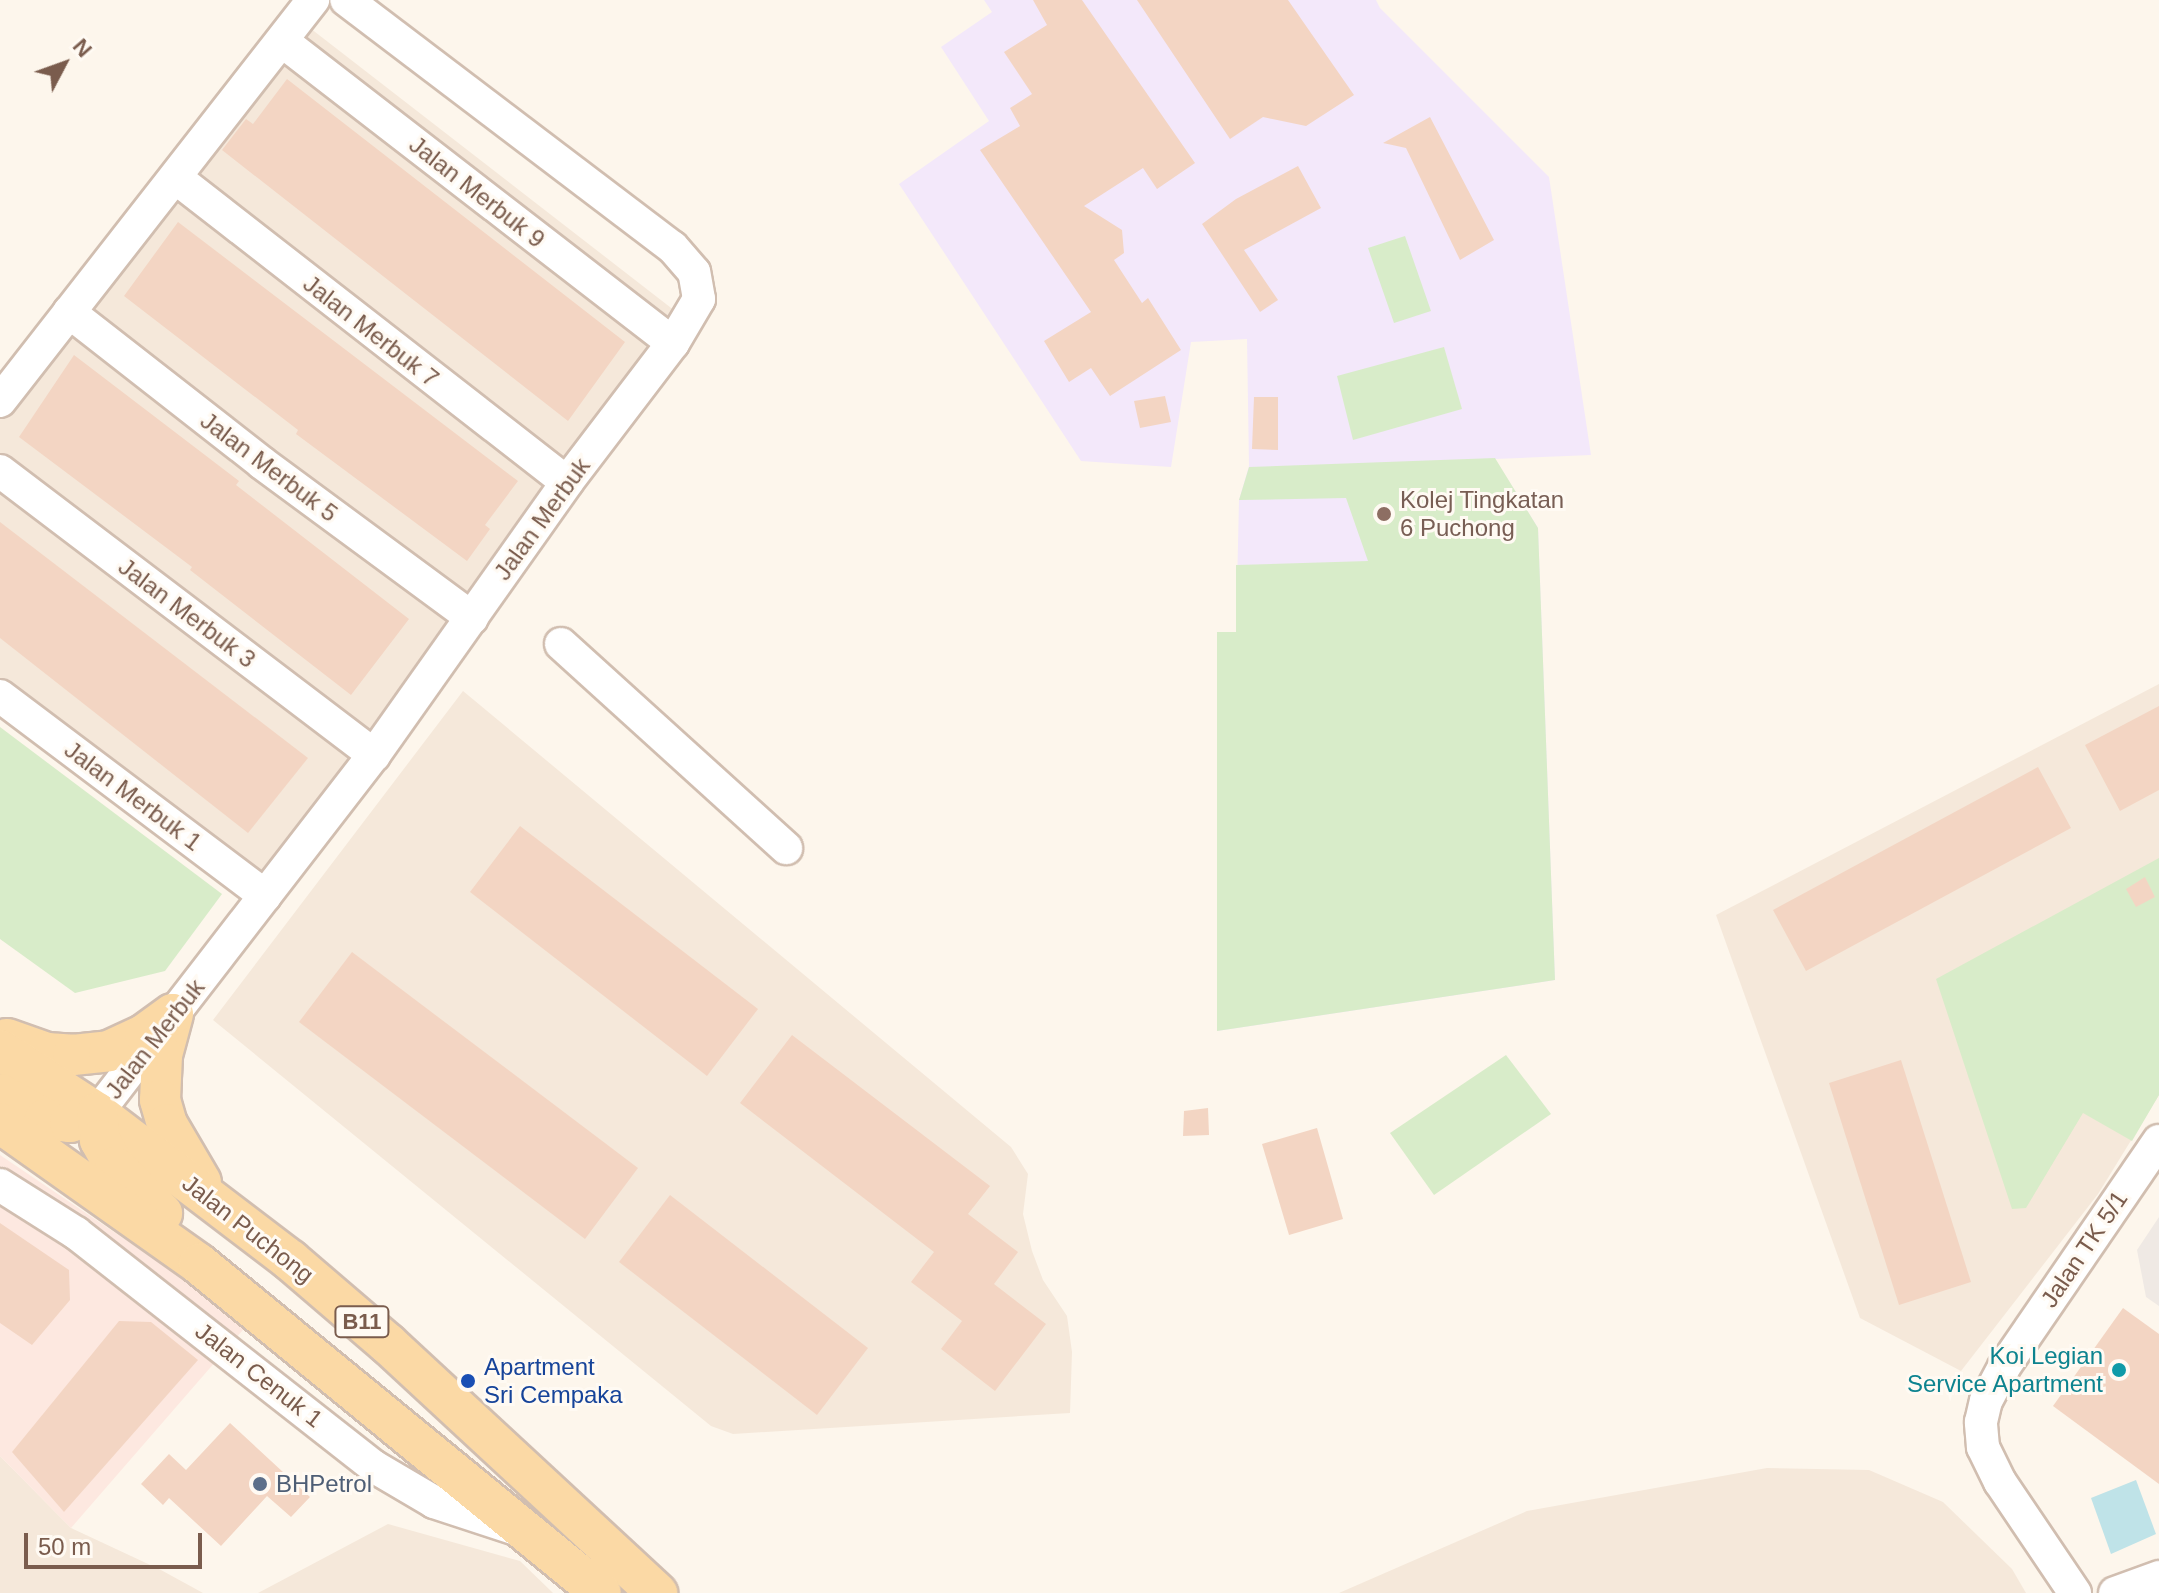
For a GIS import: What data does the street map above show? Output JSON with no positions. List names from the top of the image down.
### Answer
{
  "streets": {
    "main road": ["Jalan Puchong", "B11"],
    "street": [
      "Jalan Merbuk 9",
      "Jalan Merbuk 7",
      "Jalan Merbuk 5",
      "Jalan Merbuk",
      "Jalan Merbuk 3",
      "Jalan Merbuk 1",
      "Jalan TK 5/1",
      "Jalan Cenuk 1"
    ]
  },
  "crossings": [
    ["Jalan Merbuk 9", "Jalan Merbuk"],
    ["Jalan Merbuk 7", "Jalan Merbuk"],
    ["Jalan Merbuk 5", "Jalan Merbuk"],
    ["Jalan Merbuk", "Jalan Merbuk 3"],
    ["Jalan Merbuk", "Jalan Merbuk 1"],
    ["Jalan Merbuk", "Jalan Puchong"],
    ["B11", "Jalan Cenuk 1"]
  ],
  "places": [
    "Kolej Tingkatan 6 Puchong",
    "Koi Legian Service Apartment",
    "Apartment Sri Cempaka",
    "BHPetrol"
  ],
  "scale_bar": "50 m",
  "north": "top right"
}
